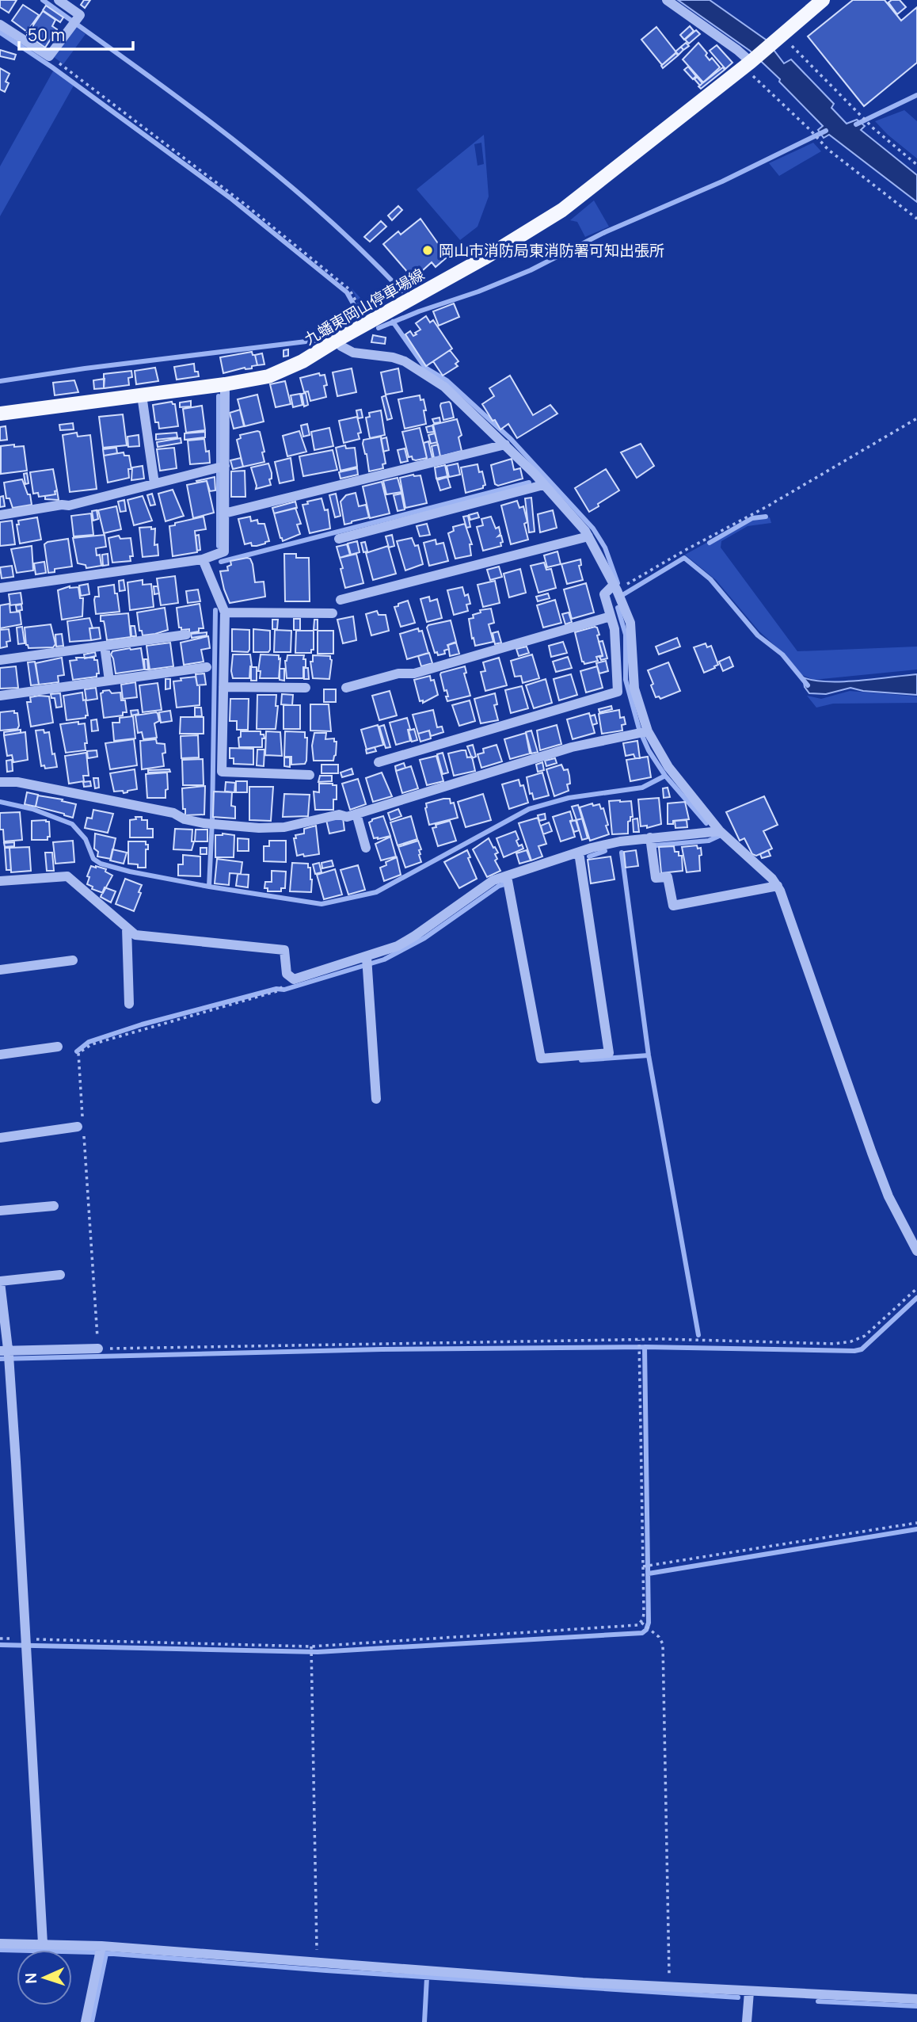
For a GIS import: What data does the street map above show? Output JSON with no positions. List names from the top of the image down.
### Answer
{
  "streets": {
    "main road": ["九蟠東岡山停車場線"]
  },
  "places": ["岡山市消防局東消防署可知出張所"],
  "scale_bar": "50 m",
  "north": "left"
}
